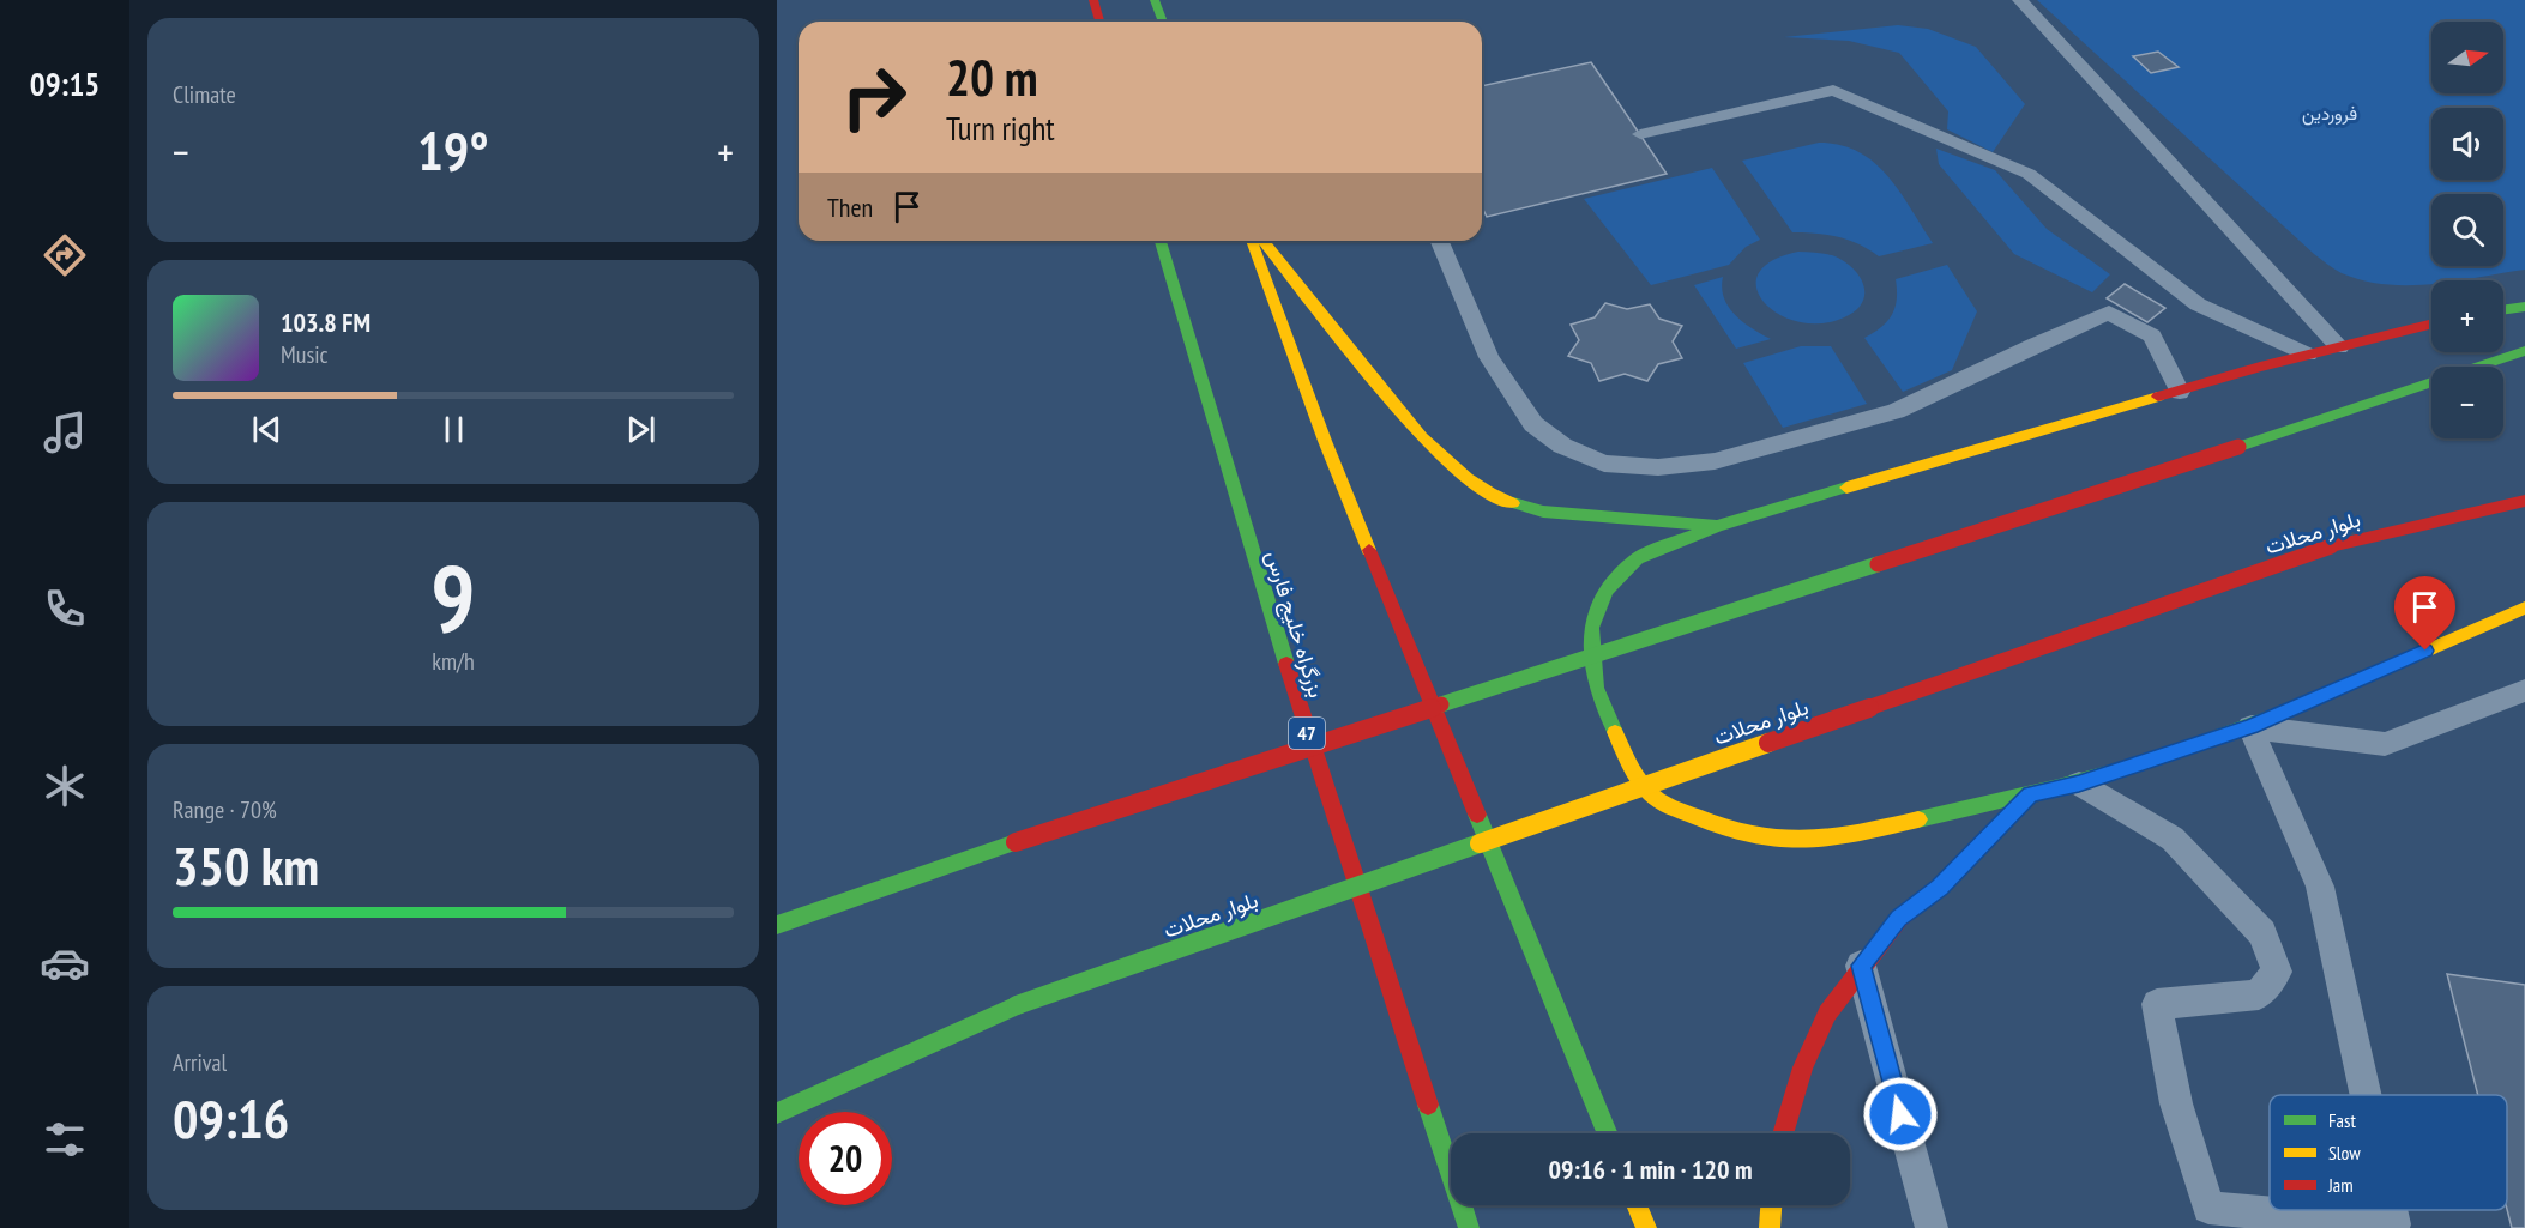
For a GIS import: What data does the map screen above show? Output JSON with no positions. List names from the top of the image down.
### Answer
{
  "streets": {
    "main road": ["بلوار محلات", "بزرگراه خلیج فارس", "47"]
  },
  "parks": ["فروردین"],
  "legend": ["Fast", "Slow", "Jam"],
  "north": "right",
  "page": {
    "tabs": "09:15",
    "tile": [
      "Climate",
      ["9", "km/h"],
      ["Range · 70%", "350 km"],
      ["Arrival", "09:16"]
    ],
    "map_buttons": ["+", "−"],
    "turn": ["20 m", "Turn right"],
    "heat": ["−", "19°", "+"],
    "then": "Then",
    "song": ["103.8 FM", "Music"],
    "limit": "20",
    "trip": "09:16 · 1 min · 120 m"
  }
}
